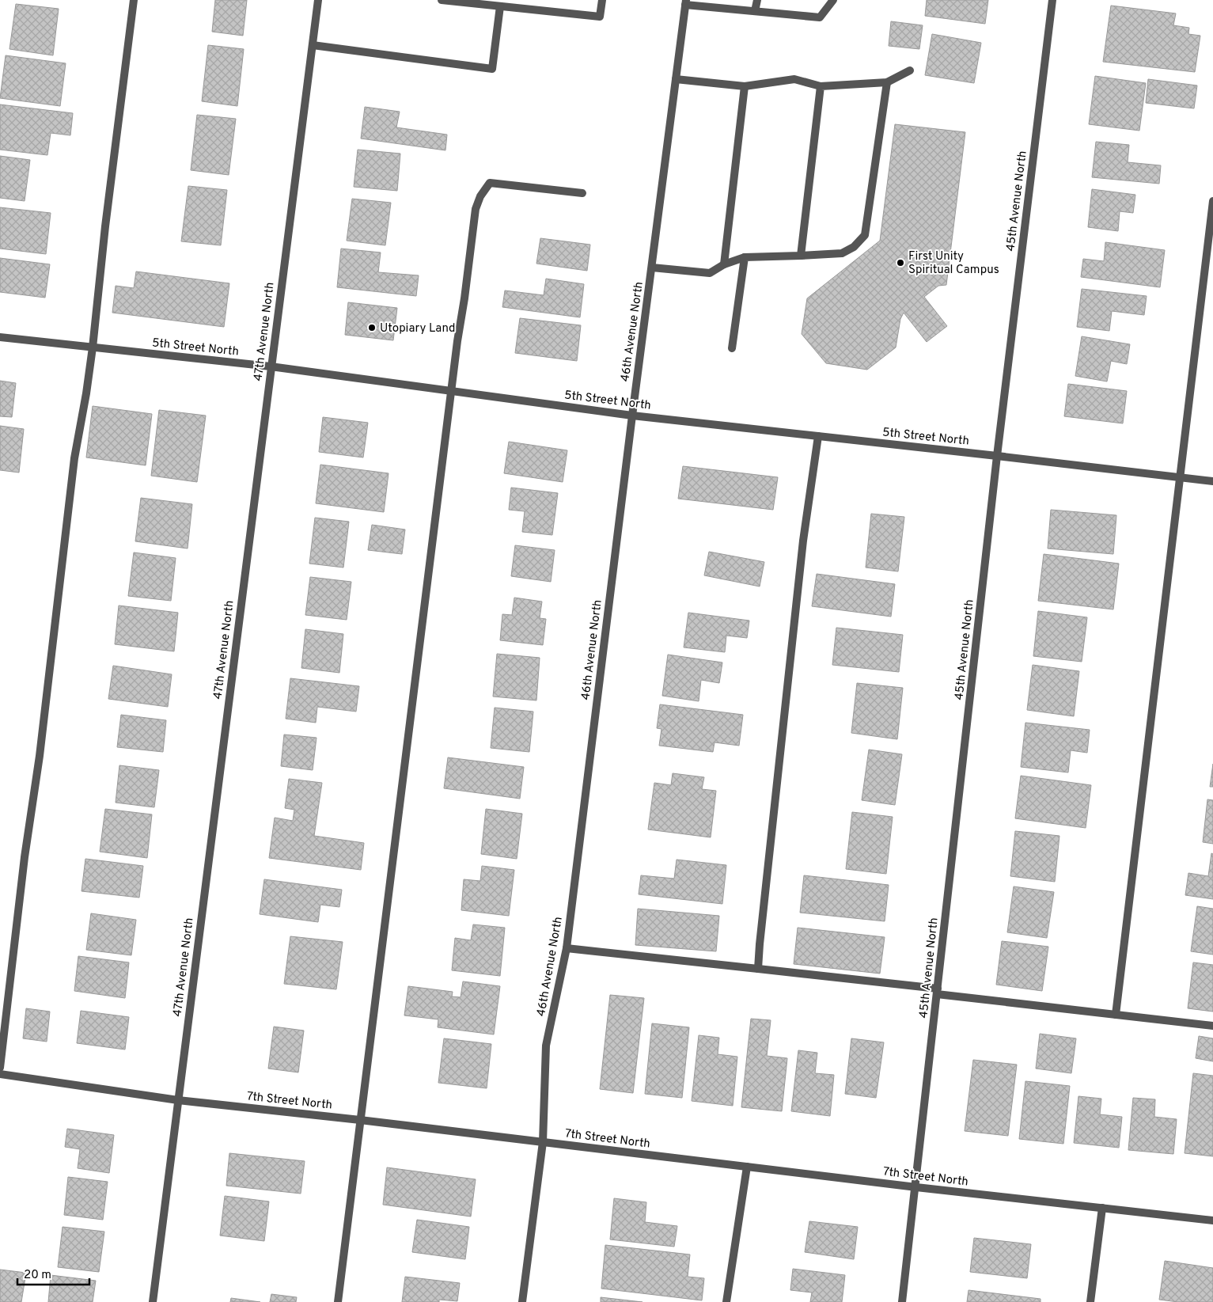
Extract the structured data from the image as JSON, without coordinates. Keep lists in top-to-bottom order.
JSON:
{
  "streets": {
    "street": [
      "45th Avenue North",
      "47th Avenue North",
      "46th Avenue North",
      "5th Street North",
      "7th Street North"
    ]
  },
  "crossings": [
    ["45th Avenue North", "5th Street North"],
    ["45th Avenue North", "7th Street North"],
    ["47th Avenue North", "5th Street North"],
    ["47th Avenue North", "7th Street North"],
    ["46th Avenue North", "5th Street North"],
    ["46th Avenue North", "7th Street North"]
  ],
  "places": ["First Unity Spiritual Campus", "Utopiary Land"],
  "scale_bar": "20 m"
}
